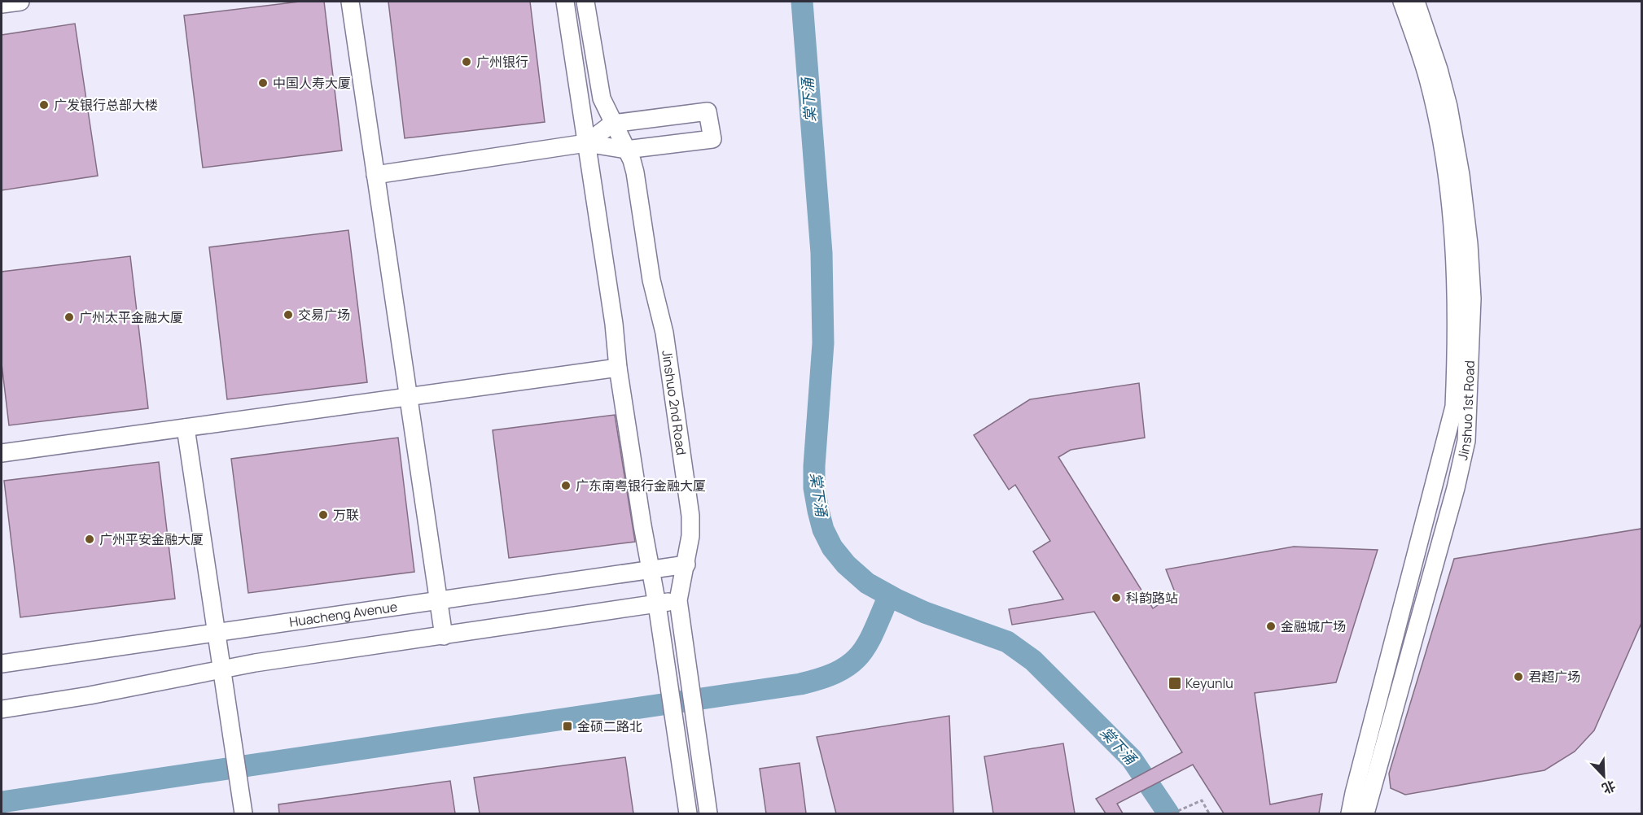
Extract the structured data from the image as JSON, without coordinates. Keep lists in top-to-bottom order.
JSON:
{
  "streets": {
    "street": ["Jinshuo 2nd Road", "Jinshuo 1st Road", "Huacheng Avenue"]
  },
  "crossings": [
    ["Jinshuo 2nd Road", "Huacheng Avenue"]
  ],
  "water": ["棠下涌"],
  "places": {
    "other": [
      "广州银行",
      "中国人寿大厦",
      "广发银行总部大楼",
      "交易广场",
      "广州太平金融大厦",
      "广东南粤银行金融大厦",
      "万联",
      "广州平安金融大厦",
      "科韵路站",
      "金融城广场",
      "君超广场"
    ],
    "transit": ["Keyunlu", "金硕二路北"]
  },
  "north": "bottom right"
}
